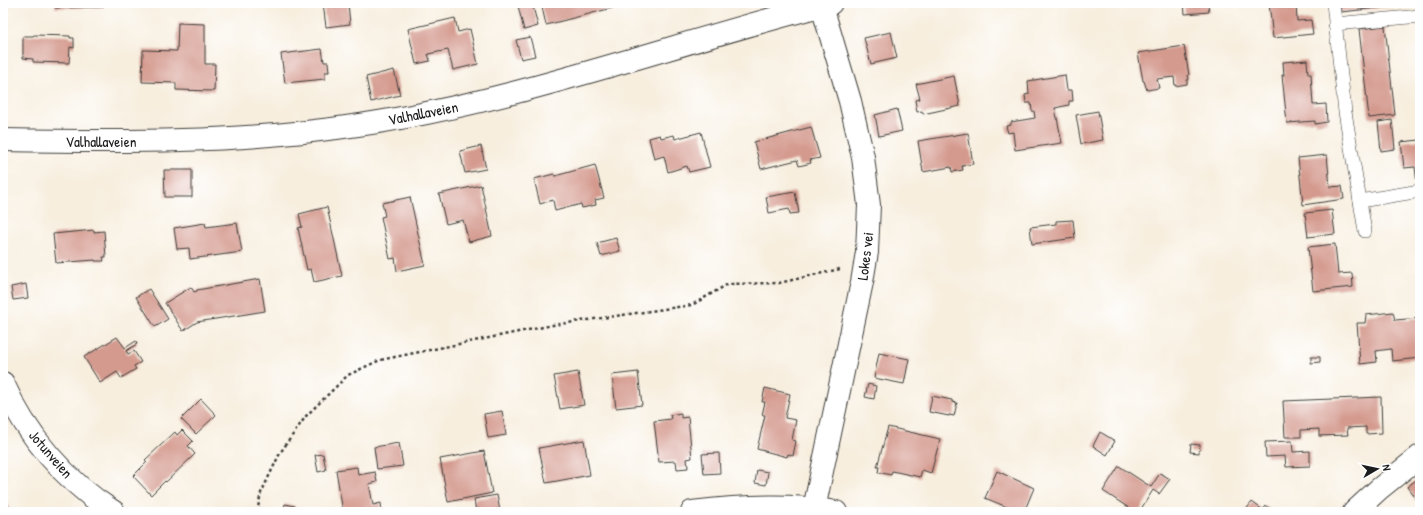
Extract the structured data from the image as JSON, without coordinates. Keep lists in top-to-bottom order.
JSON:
{
  "streets": {
    "street": ["Valhallaveien", "Lokes vei", "Jotunveien"]
  },
  "crossings": [
    ["Valhallaveien", "Lokes vei"]
  ],
  "north": "right"
}
